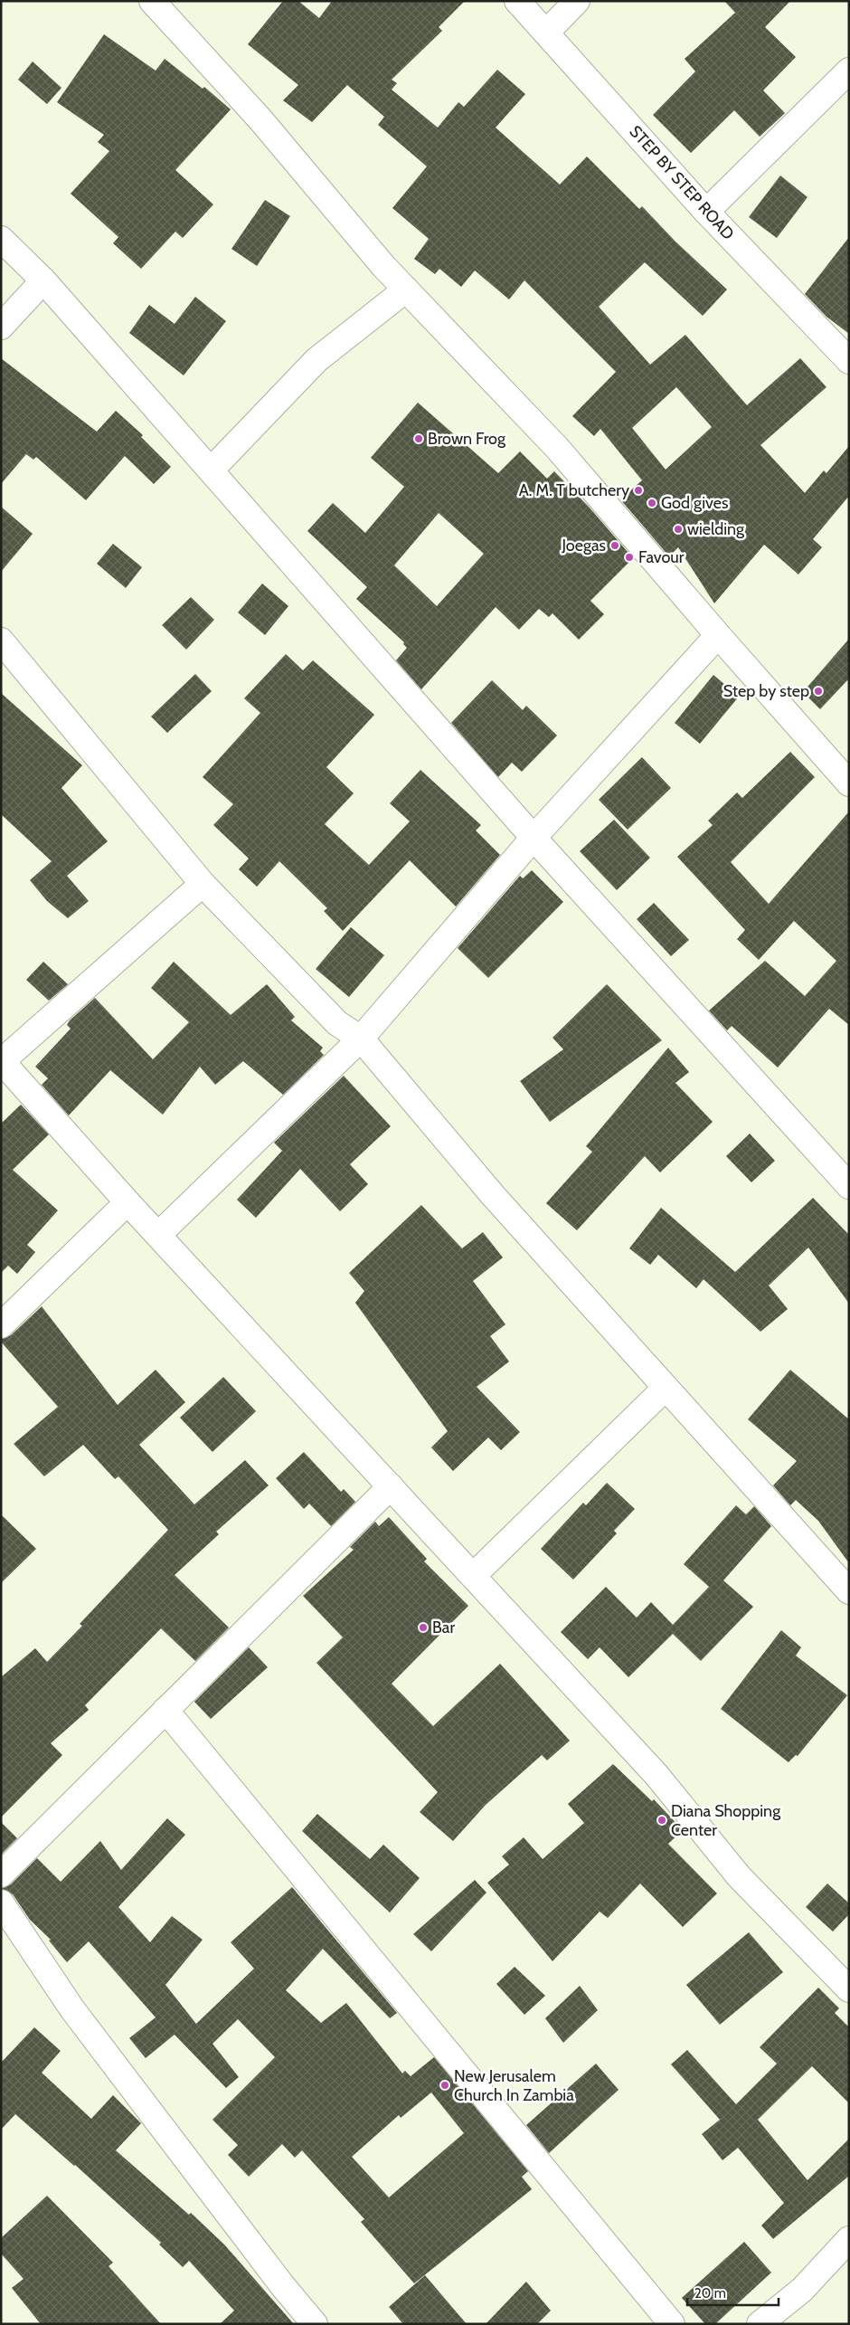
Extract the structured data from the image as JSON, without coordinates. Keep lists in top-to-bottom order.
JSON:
{
  "streets": {
    "street": ["STEP BY STEP ROAD"]
  },
  "places": [
    "Brown Frog",
    "A. M. T butchery",
    "God gives",
    "wielding",
    "Joegas",
    "Favour",
    "Step by step",
    "Bar",
    "Diana Shopping Center",
    "New Jerusalem Church In Zambia"
  ],
  "scale_bar": "20 m"
}
